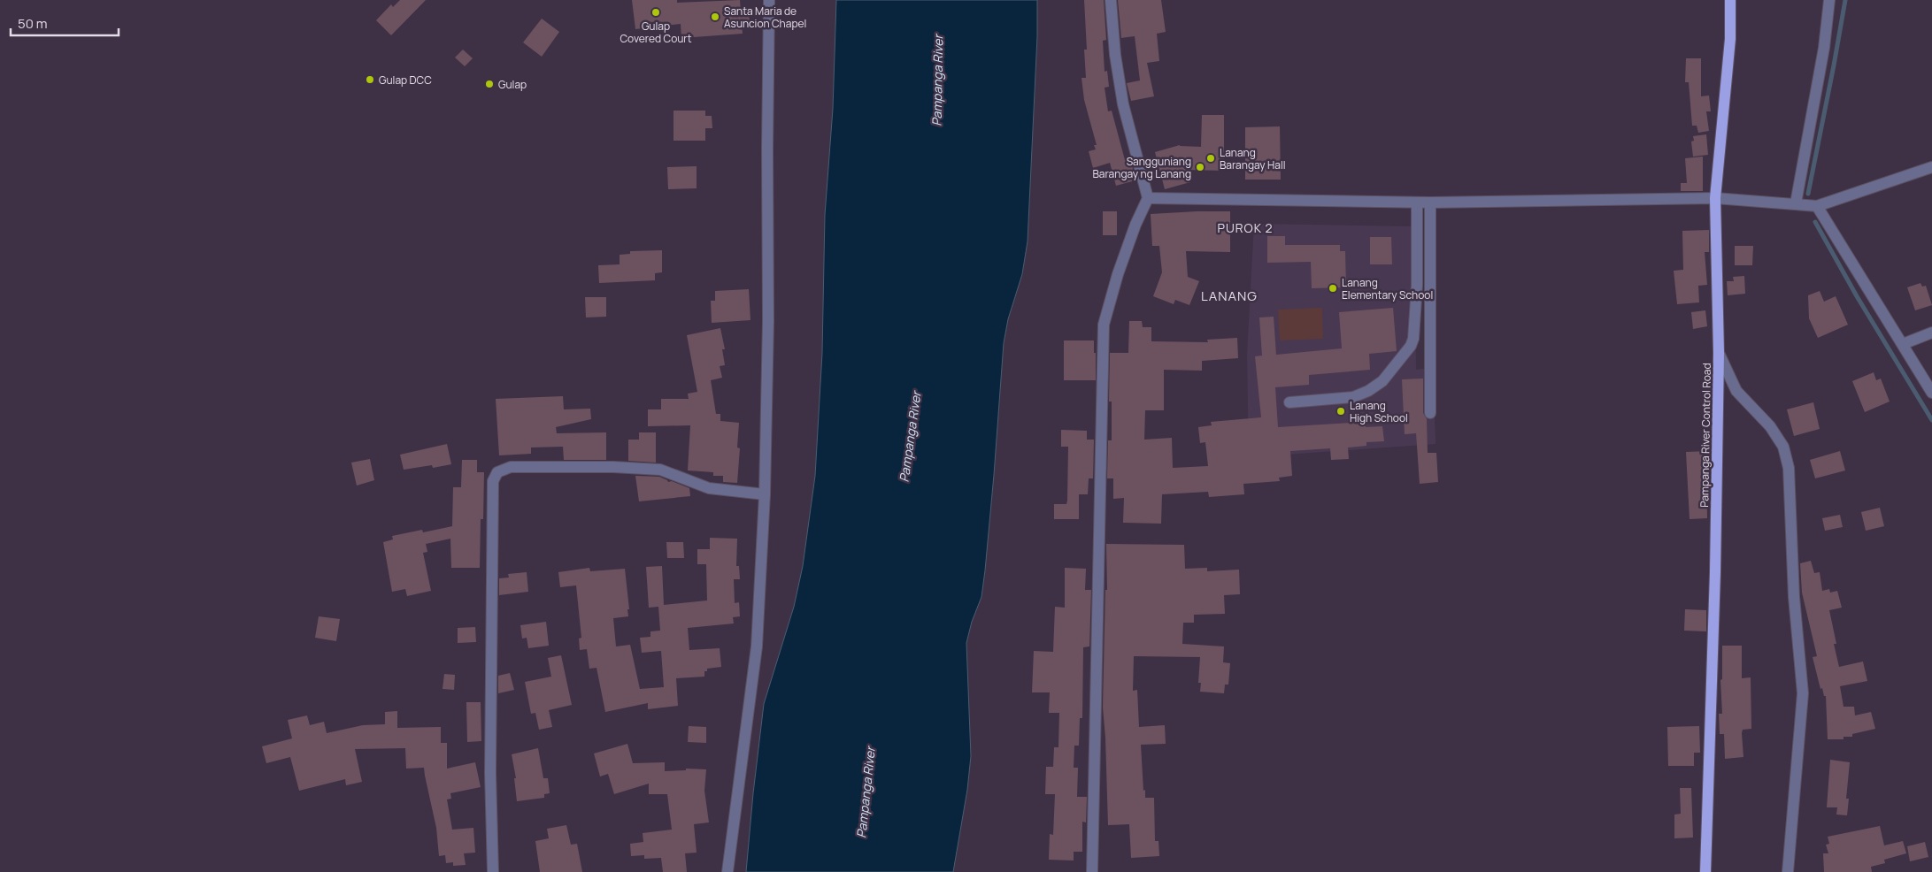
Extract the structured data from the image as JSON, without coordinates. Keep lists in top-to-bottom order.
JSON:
{
  "streets": {
    "main road": ["Pampanga River Control Road"]
  },
  "districts": ["PUROK 2", "LANANG"],
  "water": ["Pampanga River"],
  "places": [
    "Gulap Covered Court",
    "Santa Maria de Asuncion Chapel",
    "Gulap DCC",
    "Gulap",
    "Lanang Barangay Hall",
    "Sangguniang Barangay ng Lanang",
    "Lanang Elementary School",
    "Lanang High School"
  ],
  "scale_bar": "50 m"
}
